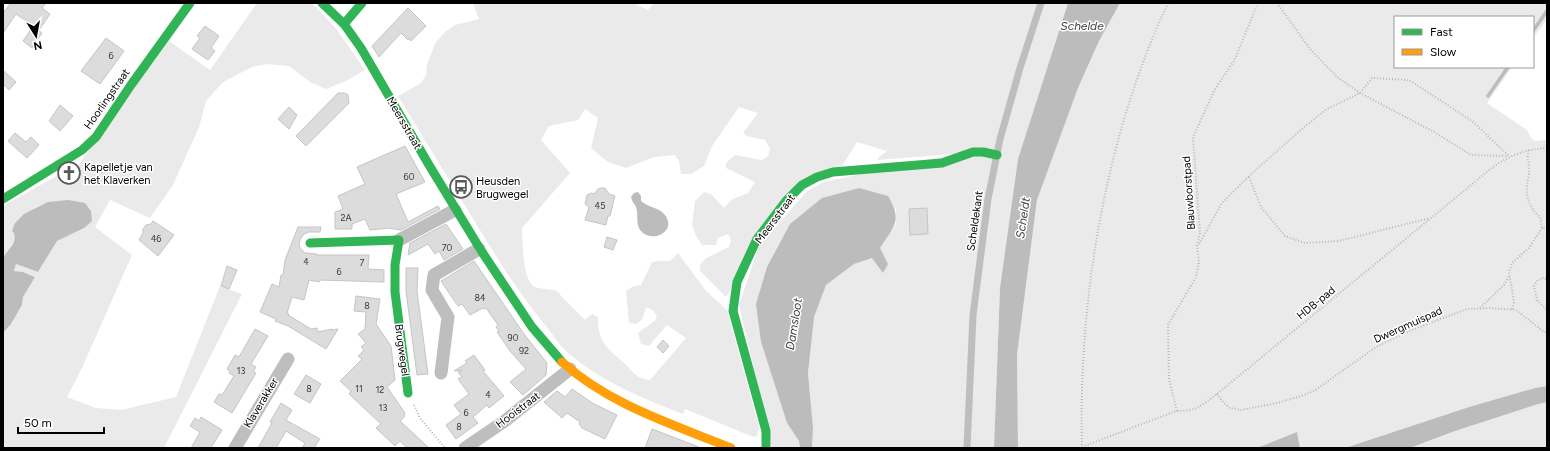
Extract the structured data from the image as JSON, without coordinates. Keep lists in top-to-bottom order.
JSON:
{
  "streets": {
    "street": [
      "Hoorlingstraat",
      "Meersstraat",
      "Brugwegel",
      "Klaverakker",
      "Hooistraat"
    ],
    "lane": ["Scheldekant"],
    "path": ["Blauwborstpad", "HDB-pad", "Dwergmuispad"]
  },
  "crossings": [
    ["Meersstraat", "Scheldekant"],
    ["Meersstraat", "Hooistraat"],
    ["Blauwborstpad", "HDB-pad"],
    ["HDB-pad", "Dwergmuispad"]
  ],
  "water": ["Schelde", "Scheldt", "Damsloot"],
  "places": {
    "church": ["Kapelletje van het Klaverken"],
    "bus stop": ["Heusden Brugwegel"]
  },
  "house_numbers": [
    "6",
    "60",
    "45",
    "2A",
    "46",
    "70",
    "4",
    "7",
    "6",
    "84",
    "8",
    "90",
    "92",
    "13",
    "8",
    "11",
    "12",
    "4",
    "13",
    "6",
    "8"
  ],
  "legend": ["Fast", "Slow"],
  "scale_bar": "50 m",
  "north": "bottom"
}
